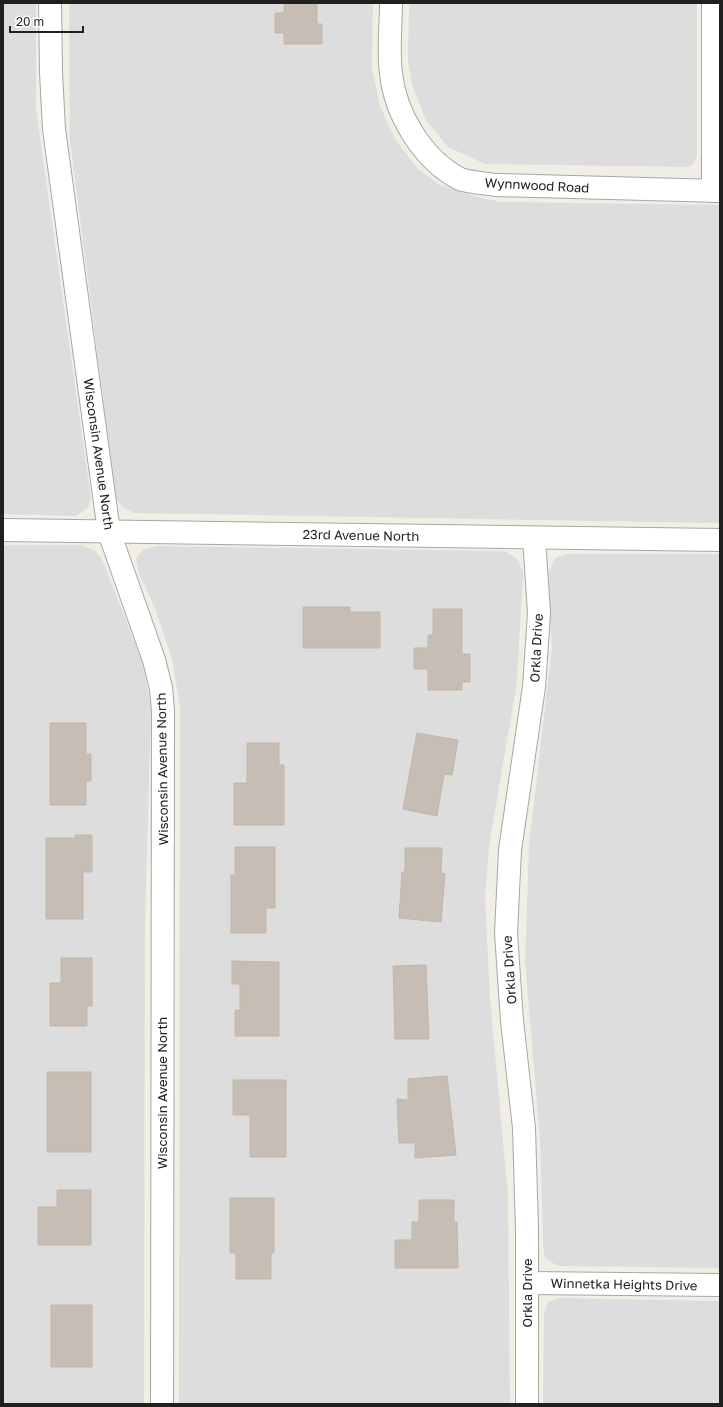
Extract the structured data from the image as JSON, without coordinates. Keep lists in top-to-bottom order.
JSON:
{
  "streets": {
    "street": [
      "Wynnwood Road",
      "Wisconsin Avenue North",
      "23rd Avenue North",
      "Orkla Drive",
      "Winnetka Heights Drive"
    ]
  },
  "crossings": [
    ["Wisconsin Avenue North", "23rd Avenue North"],
    ["23rd Avenue North", "Orkla Drive"],
    ["Orkla Drive", "Winnetka Heights Drive"]
  ],
  "scale_bar": "20 m"
}
